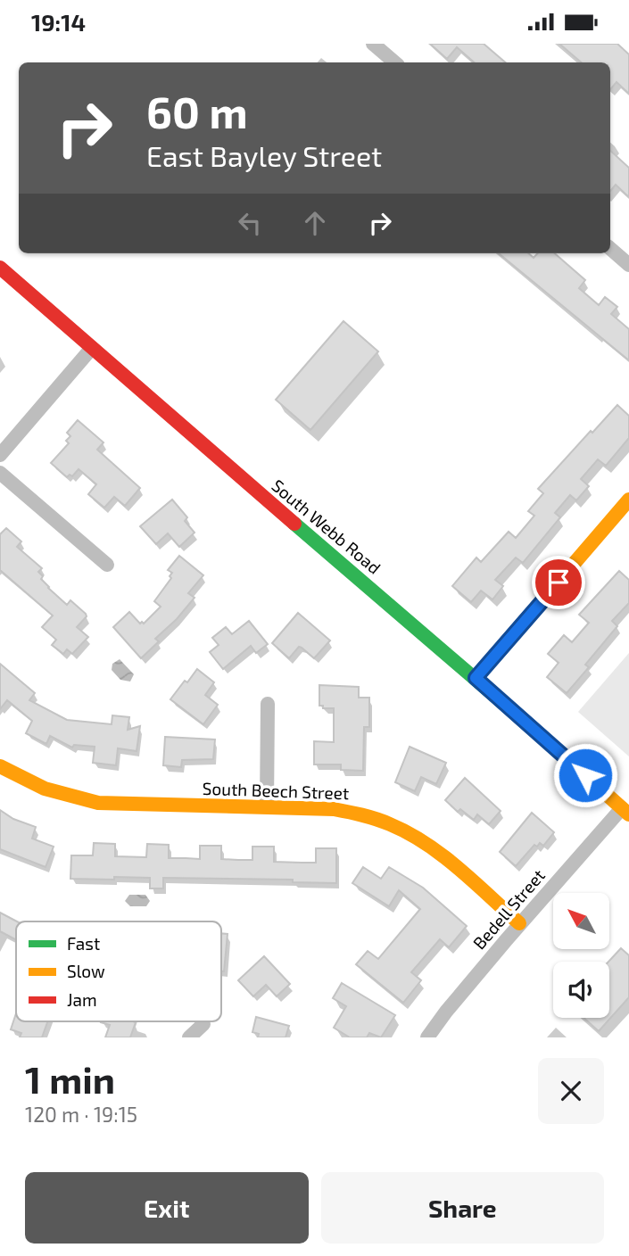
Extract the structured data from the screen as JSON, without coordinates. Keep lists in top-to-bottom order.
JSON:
{
  "streets": {
    "main road": ["South Webb Road", "South Beech Street"],
    "street": ["Bedell Street"]
  },
  "crossings": [
    ["South Webb Road", "Bedell Street"],
    ["South Beech Street", "Bedell Street"]
  ],
  "legend": ["Fast", "Slow", "Jam"],
  "north": "top left",
  "page": {
    "status": "19:14",
    "turn": ["60 m", "East Bayley Street"],
    "heading": ["1 min", "120 m · 19:15"],
    "buttons": ["Exit", "Share"]
  }
}
